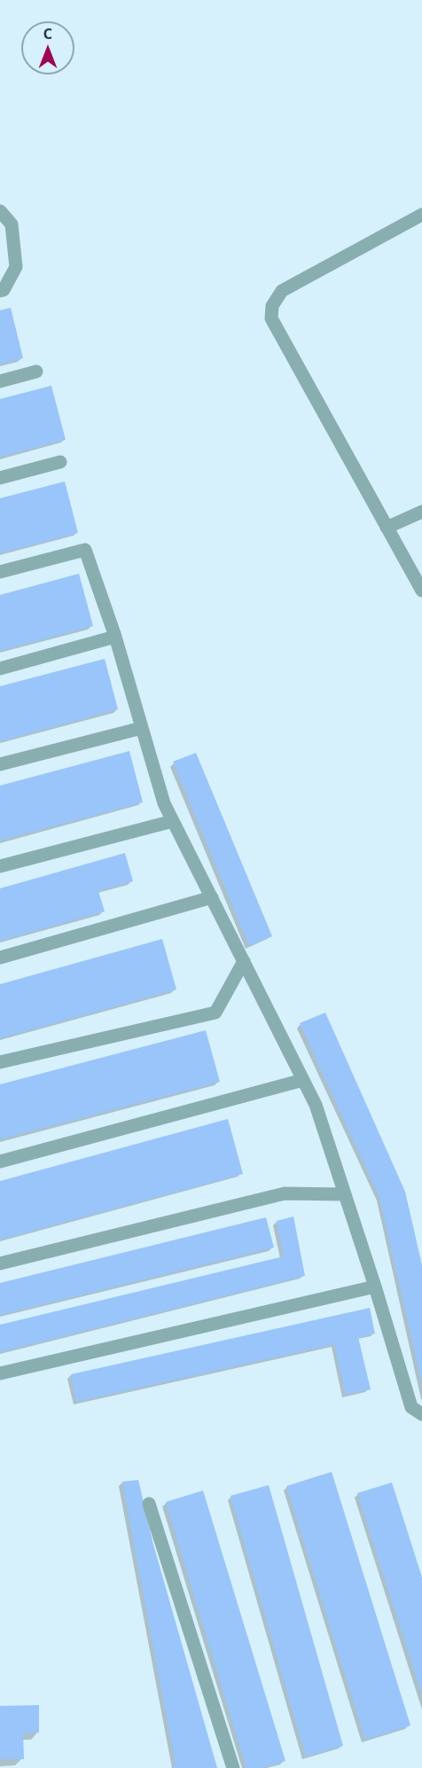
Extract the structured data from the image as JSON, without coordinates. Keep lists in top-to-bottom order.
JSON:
{
  "north": "top"
}
